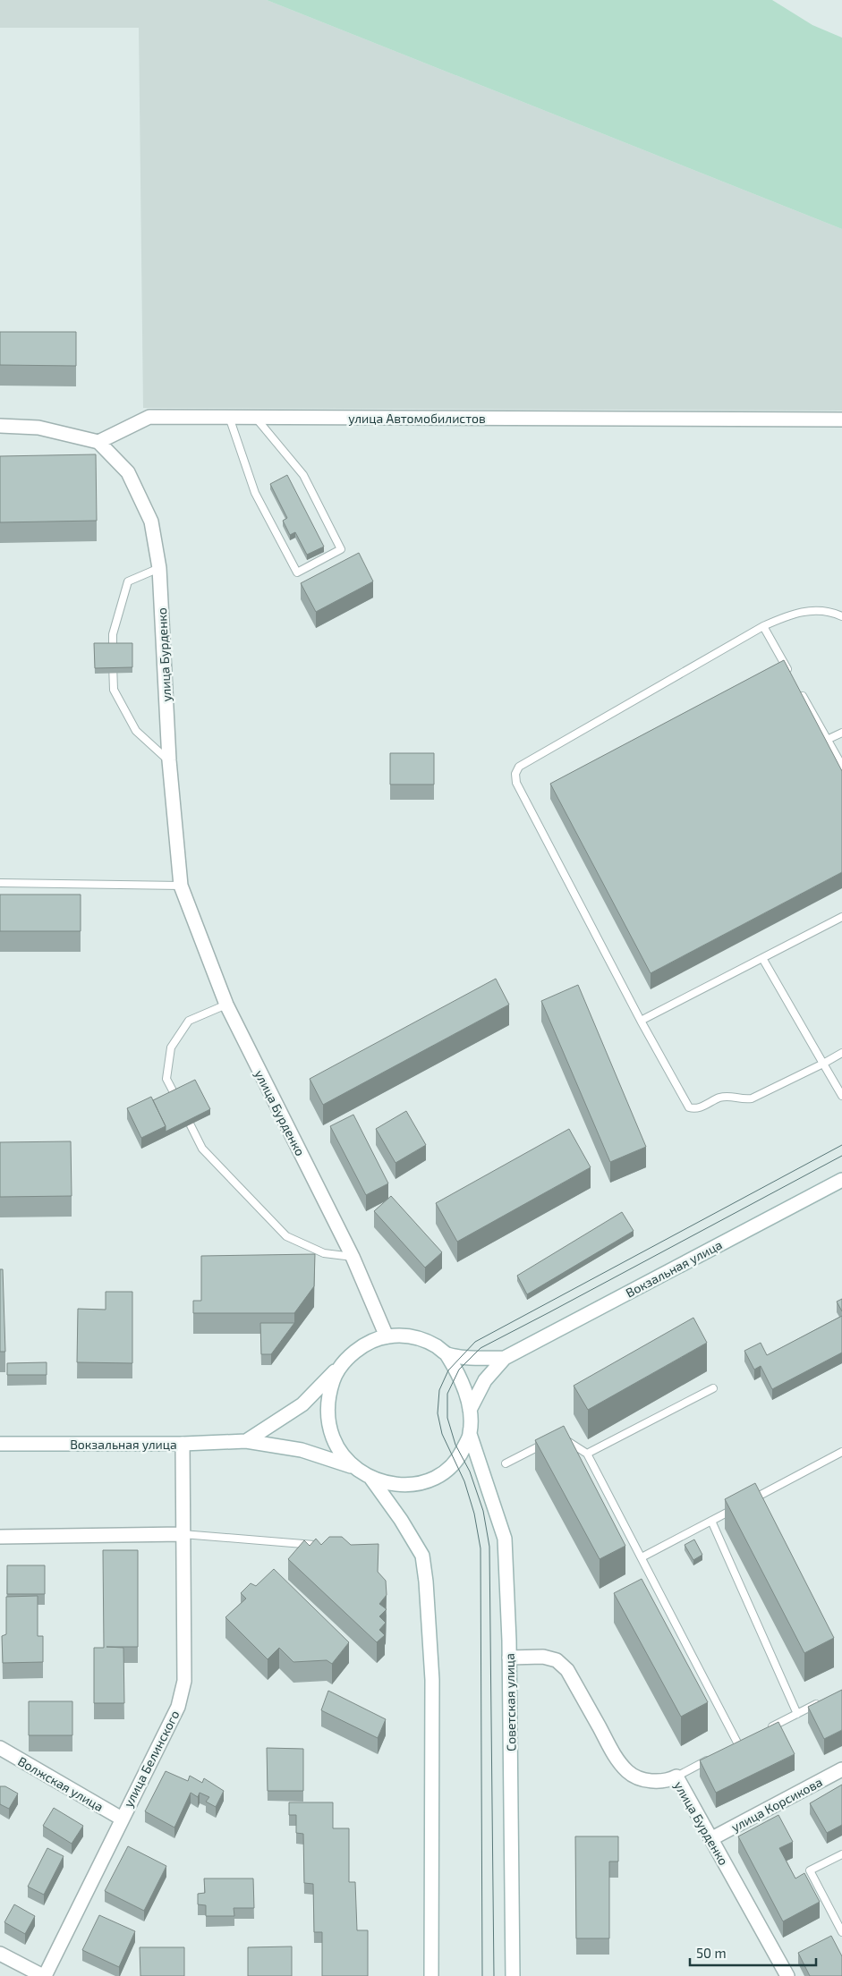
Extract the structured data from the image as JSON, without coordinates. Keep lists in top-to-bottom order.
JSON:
{
  "streets": {
    "street": [
      "улица Автомобилистов",
      "улица Бурденко",
      "Вокзальная улица",
      "Советская улица",
      "улица Белинского",
      "Волжская улица",
      "улица Корсикова"
    ]
  },
  "crossings": [
    ["улица Автомобилистов", "улица Бурденко"],
    ["улица Бурденко", "Вокзальная улица"],
    ["улица Бурденко", "Советская улица"],
    ["улица Бурденко", "улица Корсикова"],
    ["Вокзальная улица", "Советская улица"],
    ["Вокзальная улица", "улица Белинского"],
    ["улица Белинского", "Волжская улица"]
  ],
  "scale_bar": "50 m"
}
